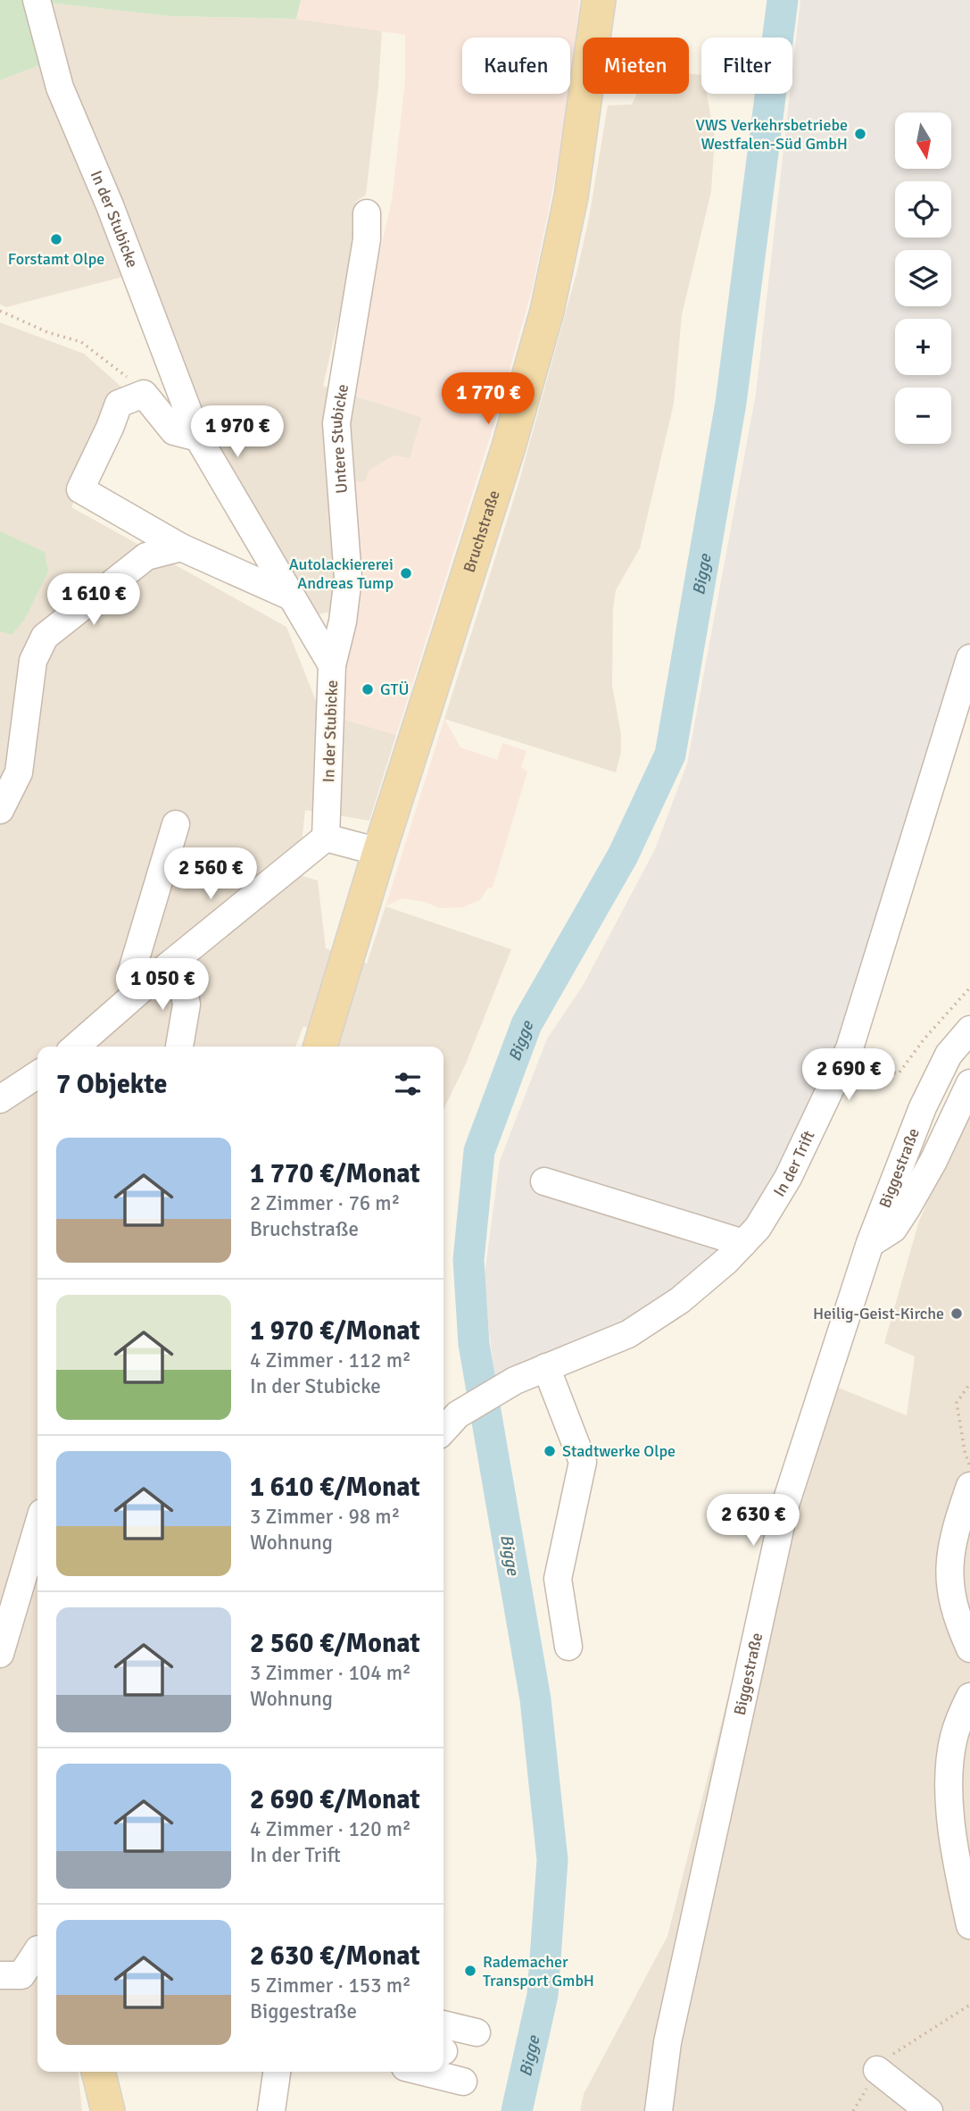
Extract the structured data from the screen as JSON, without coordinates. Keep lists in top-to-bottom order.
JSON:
{
  "streets": {
    "main road": ["Bruchstraße"],
    "street": [
      "In der Stubicke",
      "Untere Stubicke",
      "In der Trift",
      "Biggestraße"
    ]
  },
  "crossings": [
    ["In der Stubicke", "Untere Stubicke"]
  ],
  "water": ["Bigge"],
  "places": [
    "VWS Verkehrsbetriebe Westfalen-Süd GmbH",
    "Forstamt Olpe",
    "Autolackiererei Andreas Tump",
    "GTÜ",
    "Heilig-Geist-Kirche",
    "Stadtwerke Olpe",
    "Rademacher Transport GmbH"
  ],
  "north": "bottom",
  "page": {
    "chip": ["Kaufen", "Mieten", "Filter"],
    "map_buttons": ["+", "−"],
    "price": [
      "1 770 €",
      "1 970 €",
      "1 610 €",
      "2 560 €",
      "1 050 €",
      "2 690 €",
      "2 630 €"
    ],
    "heading": "7 Objekte",
    "list": [
      {
        "name": "1 770 €/Monat",
        "note": "2 Zimmer · 76 m² · Bruchstraße"
      },
      {
        "name": "1 970 €/Monat",
        "note": "4 Zimmer · 112 m² · In der Stubicke"
      },
      {
        "name": "1 610 €/Monat",
        "note": "3 Zimmer · 98 m² · Wohnung"
      },
      {
        "name": "2 560 €/Monat",
        "note": "3 Zimmer · 104 m² · Wohnung"
      },
      {
        "name": "2 690 €/Monat",
        "note": "4 Zimmer · 120 m² · In der Trift"
      },
      {
        "name": "2 630 €/Monat",
        "note": "5 Zimmer · 153 m² · Biggestraße"
      }
    ]
  }
}
